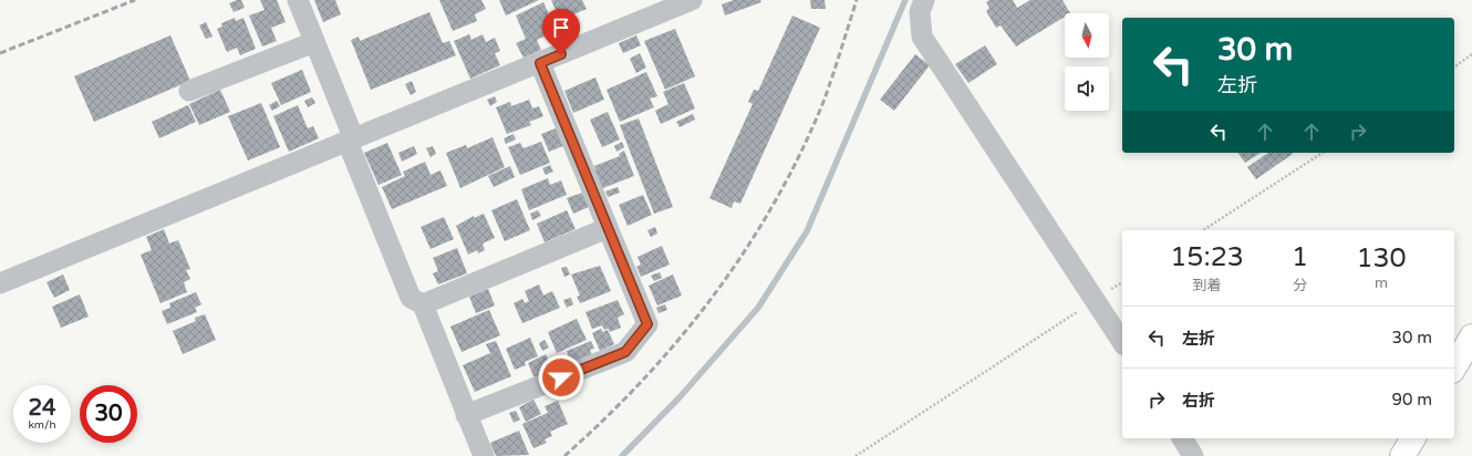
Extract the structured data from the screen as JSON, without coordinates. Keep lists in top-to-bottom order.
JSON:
{
  "north": "bottom",
  "page": {
    "turn": ["30 m", "左折"],
    "eta": [
      "15:23",
      "到着",
      "1",
      "分",
      "130",
      "m"
    ],
    "list": [
      {
        "name": "左折",
        "value": "30 m"
      },
      {
        "name": "右折",
        "value": "90 m"
      }
    ],
    "speed": "24 km/h",
    "limit": "30"
  }
}
